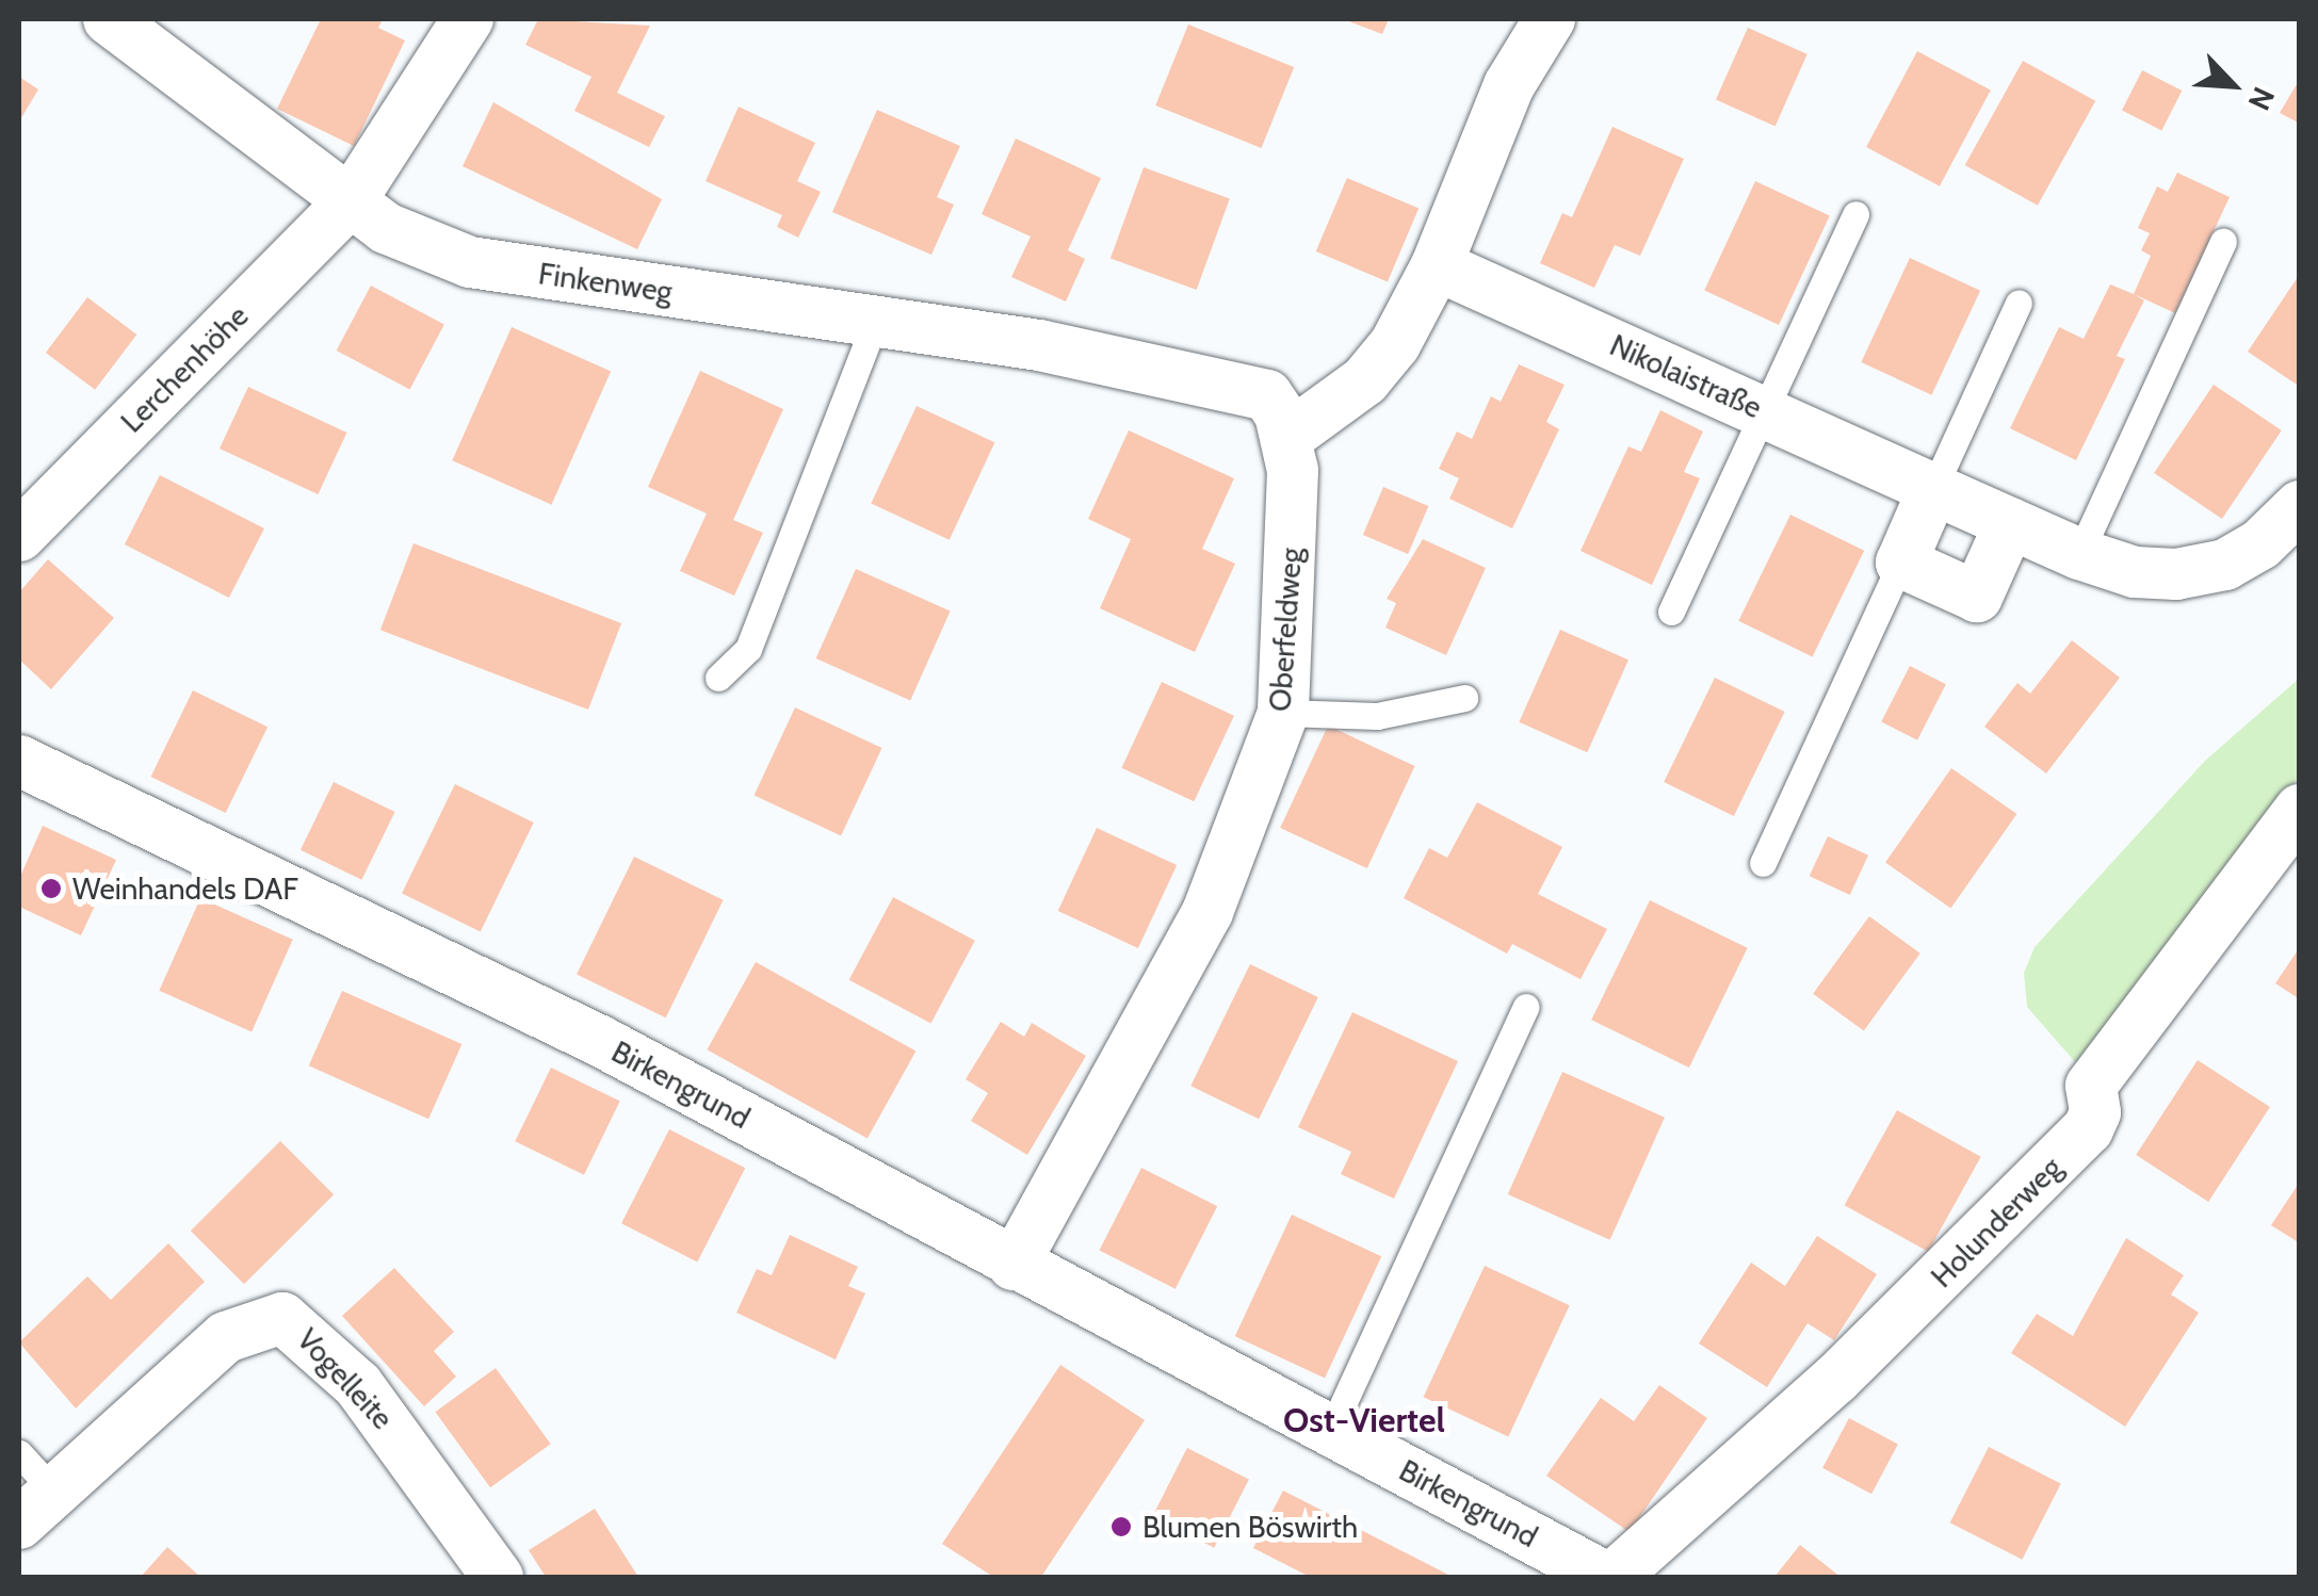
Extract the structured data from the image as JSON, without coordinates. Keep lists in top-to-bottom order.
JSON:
{
  "streets": {
    "street": [
      "Finkenweg",
      "Lerchenhöhe",
      "Nikolaistraße",
      "Oberfeldweg",
      "Birkengrund",
      "Holunderweg",
      "Vogelleite"
    ]
  },
  "crossings": [
    ["Finkenweg", "Lerchenhöhe"],
    ["Finkenweg", "Oberfeldweg"],
    ["Oberfeldweg", "Birkengrund"]
  ],
  "districts": ["Ost-Viertel"],
  "places": ["Weinhandels DAF", "Blumen Böswirth"],
  "north": "bottom right"
}
